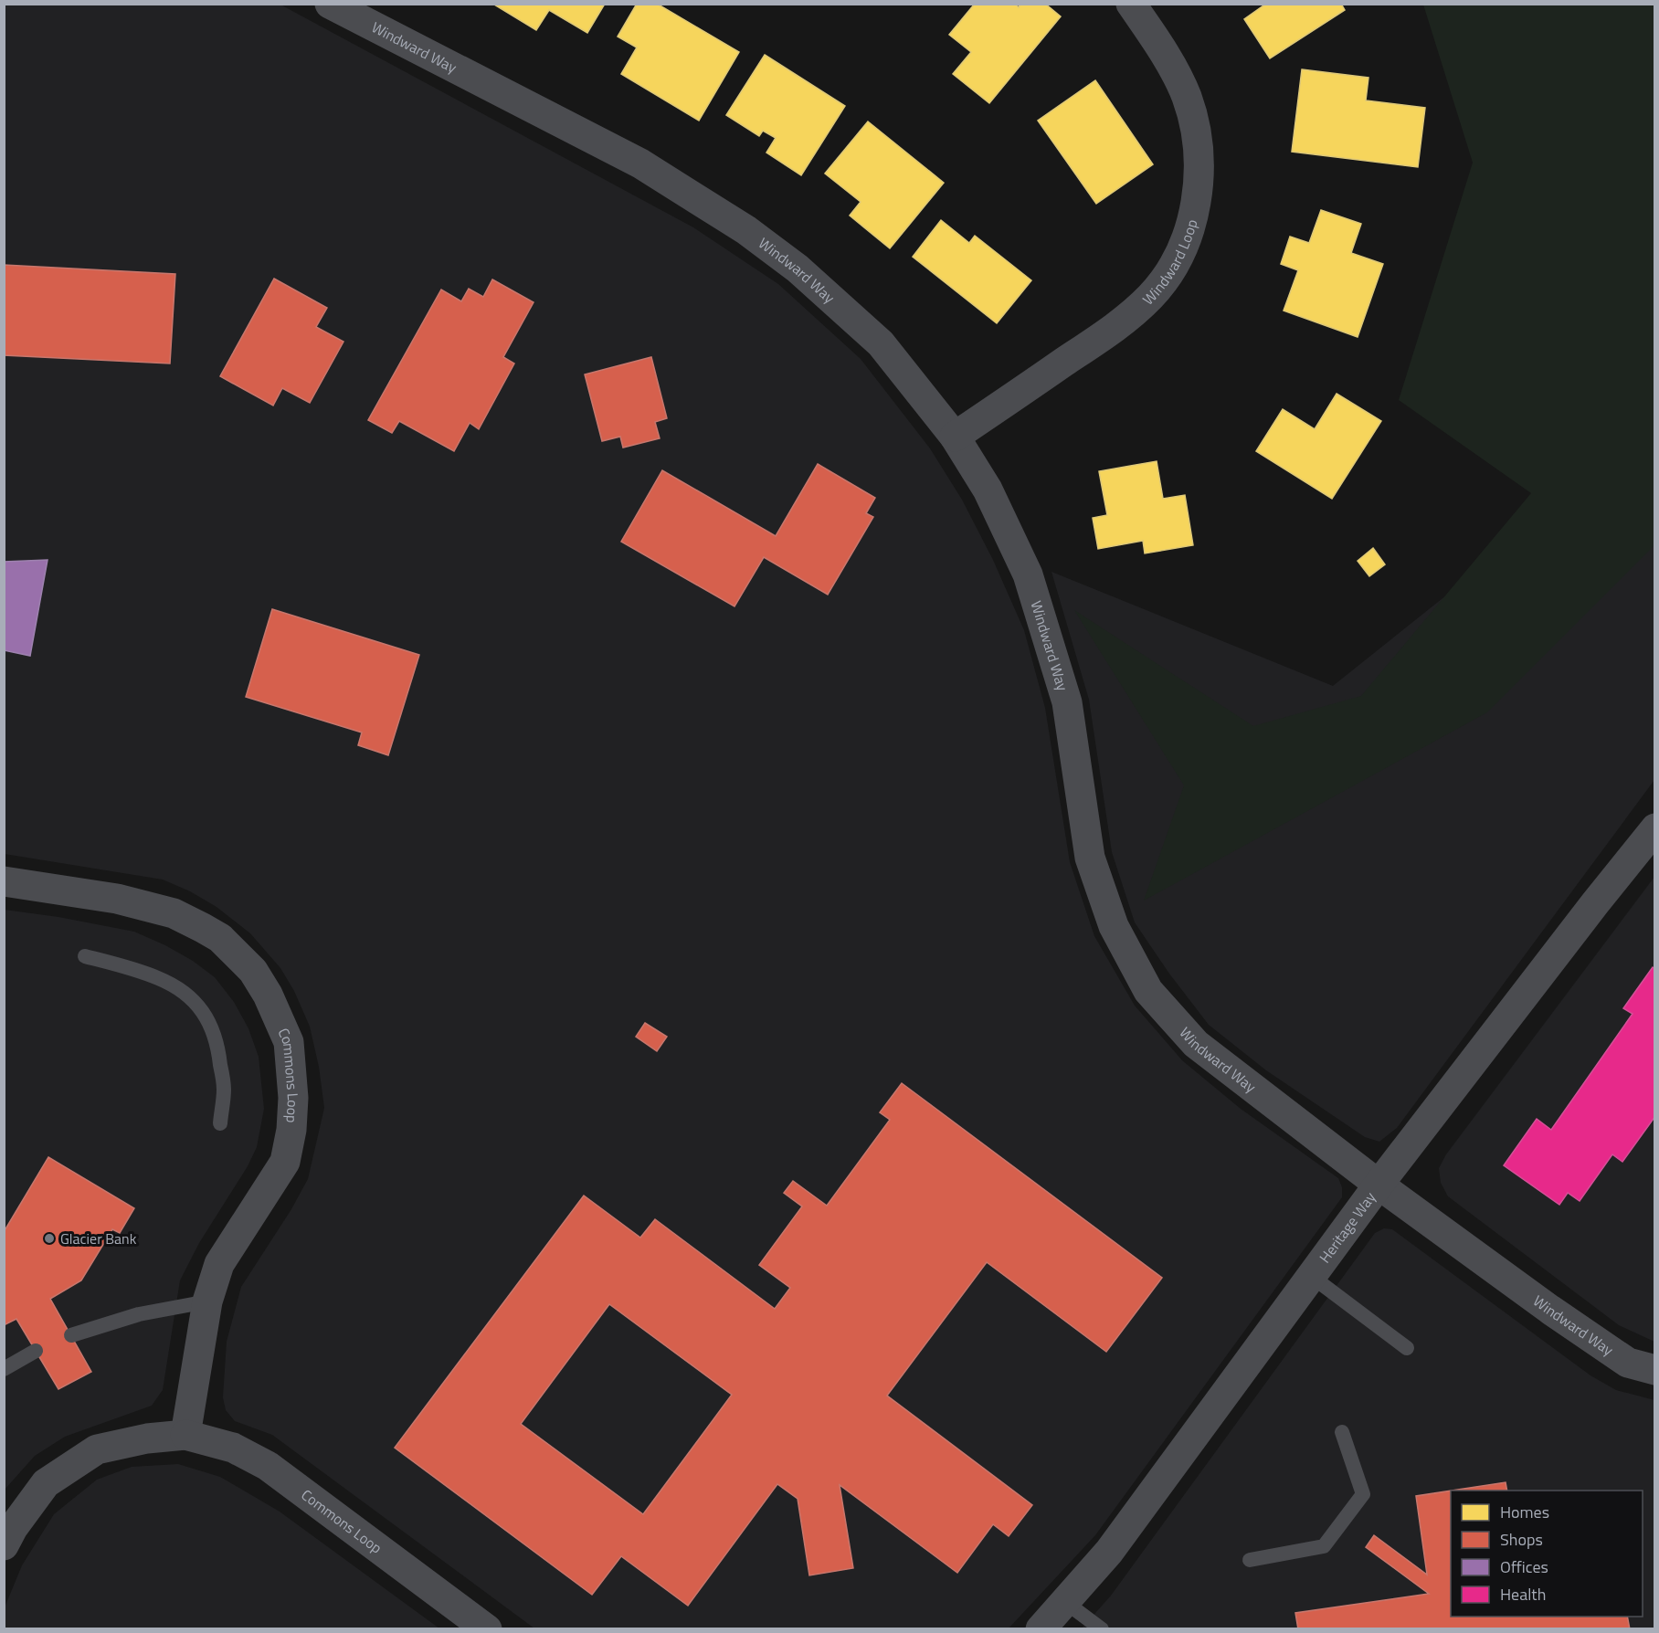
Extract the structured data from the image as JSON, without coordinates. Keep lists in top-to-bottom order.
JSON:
{
  "streets": {
    "street": [
      "Windward Way",
      "Windward Loop",
      "Commons Loop",
      "Heritage Way"
    ]
  },
  "crossings": [
    ["Windward Way", "Windward Loop"],
    ["Windward Way", "Heritage Way"]
  ],
  "places": ["Glacier Bank"],
  "legend": [
    "Homes",
    "Shops",
    "Offices",
    "Health"
  ]
}
